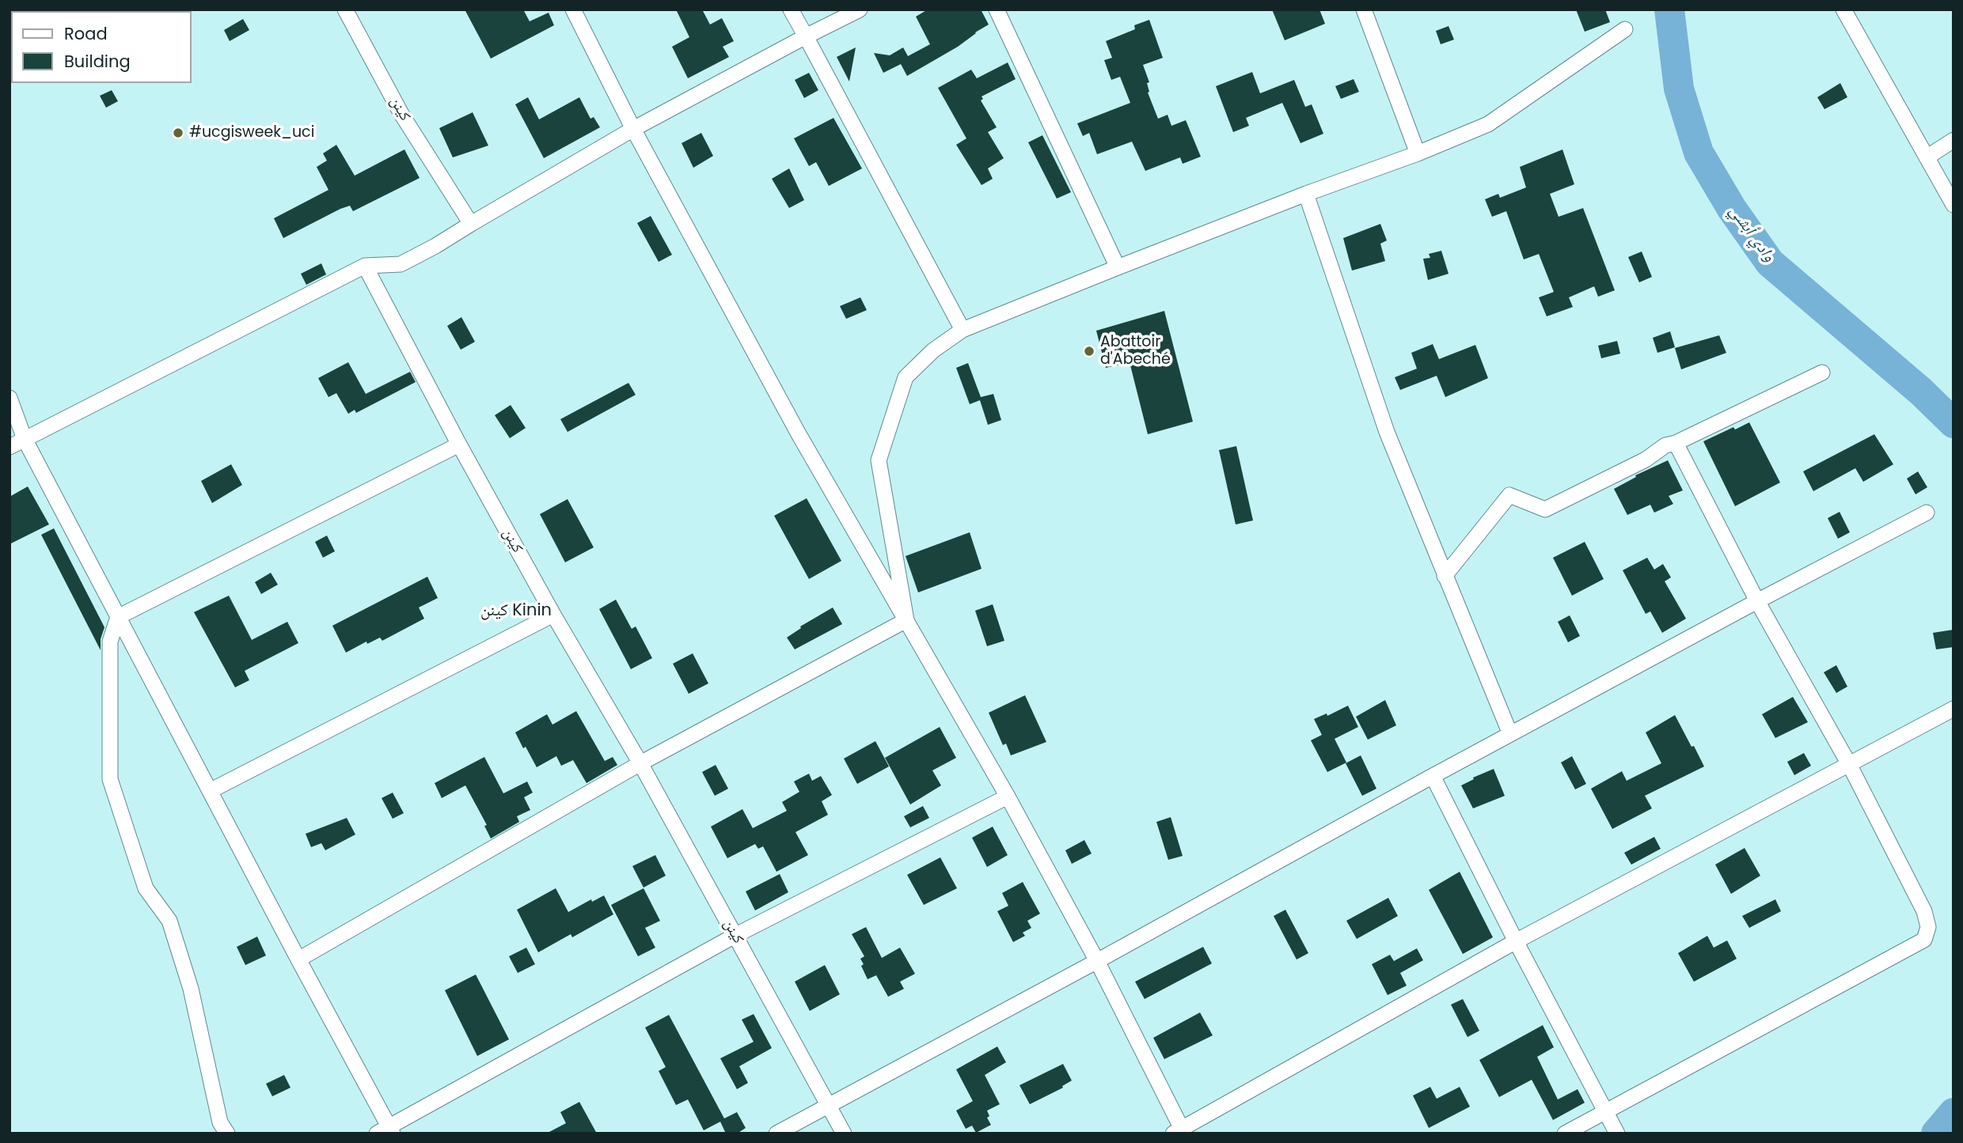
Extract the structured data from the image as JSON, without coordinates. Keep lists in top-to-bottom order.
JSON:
{
  "streets": {
    "street": ["كينن"]
  },
  "districts": ["كينن Kinin"],
  "water": ["وادي أبشي"],
  "places": ["#ucgisweek_uci", "Abattoir d'Abeché"],
  "legend": ["Road", "Building"]
}
